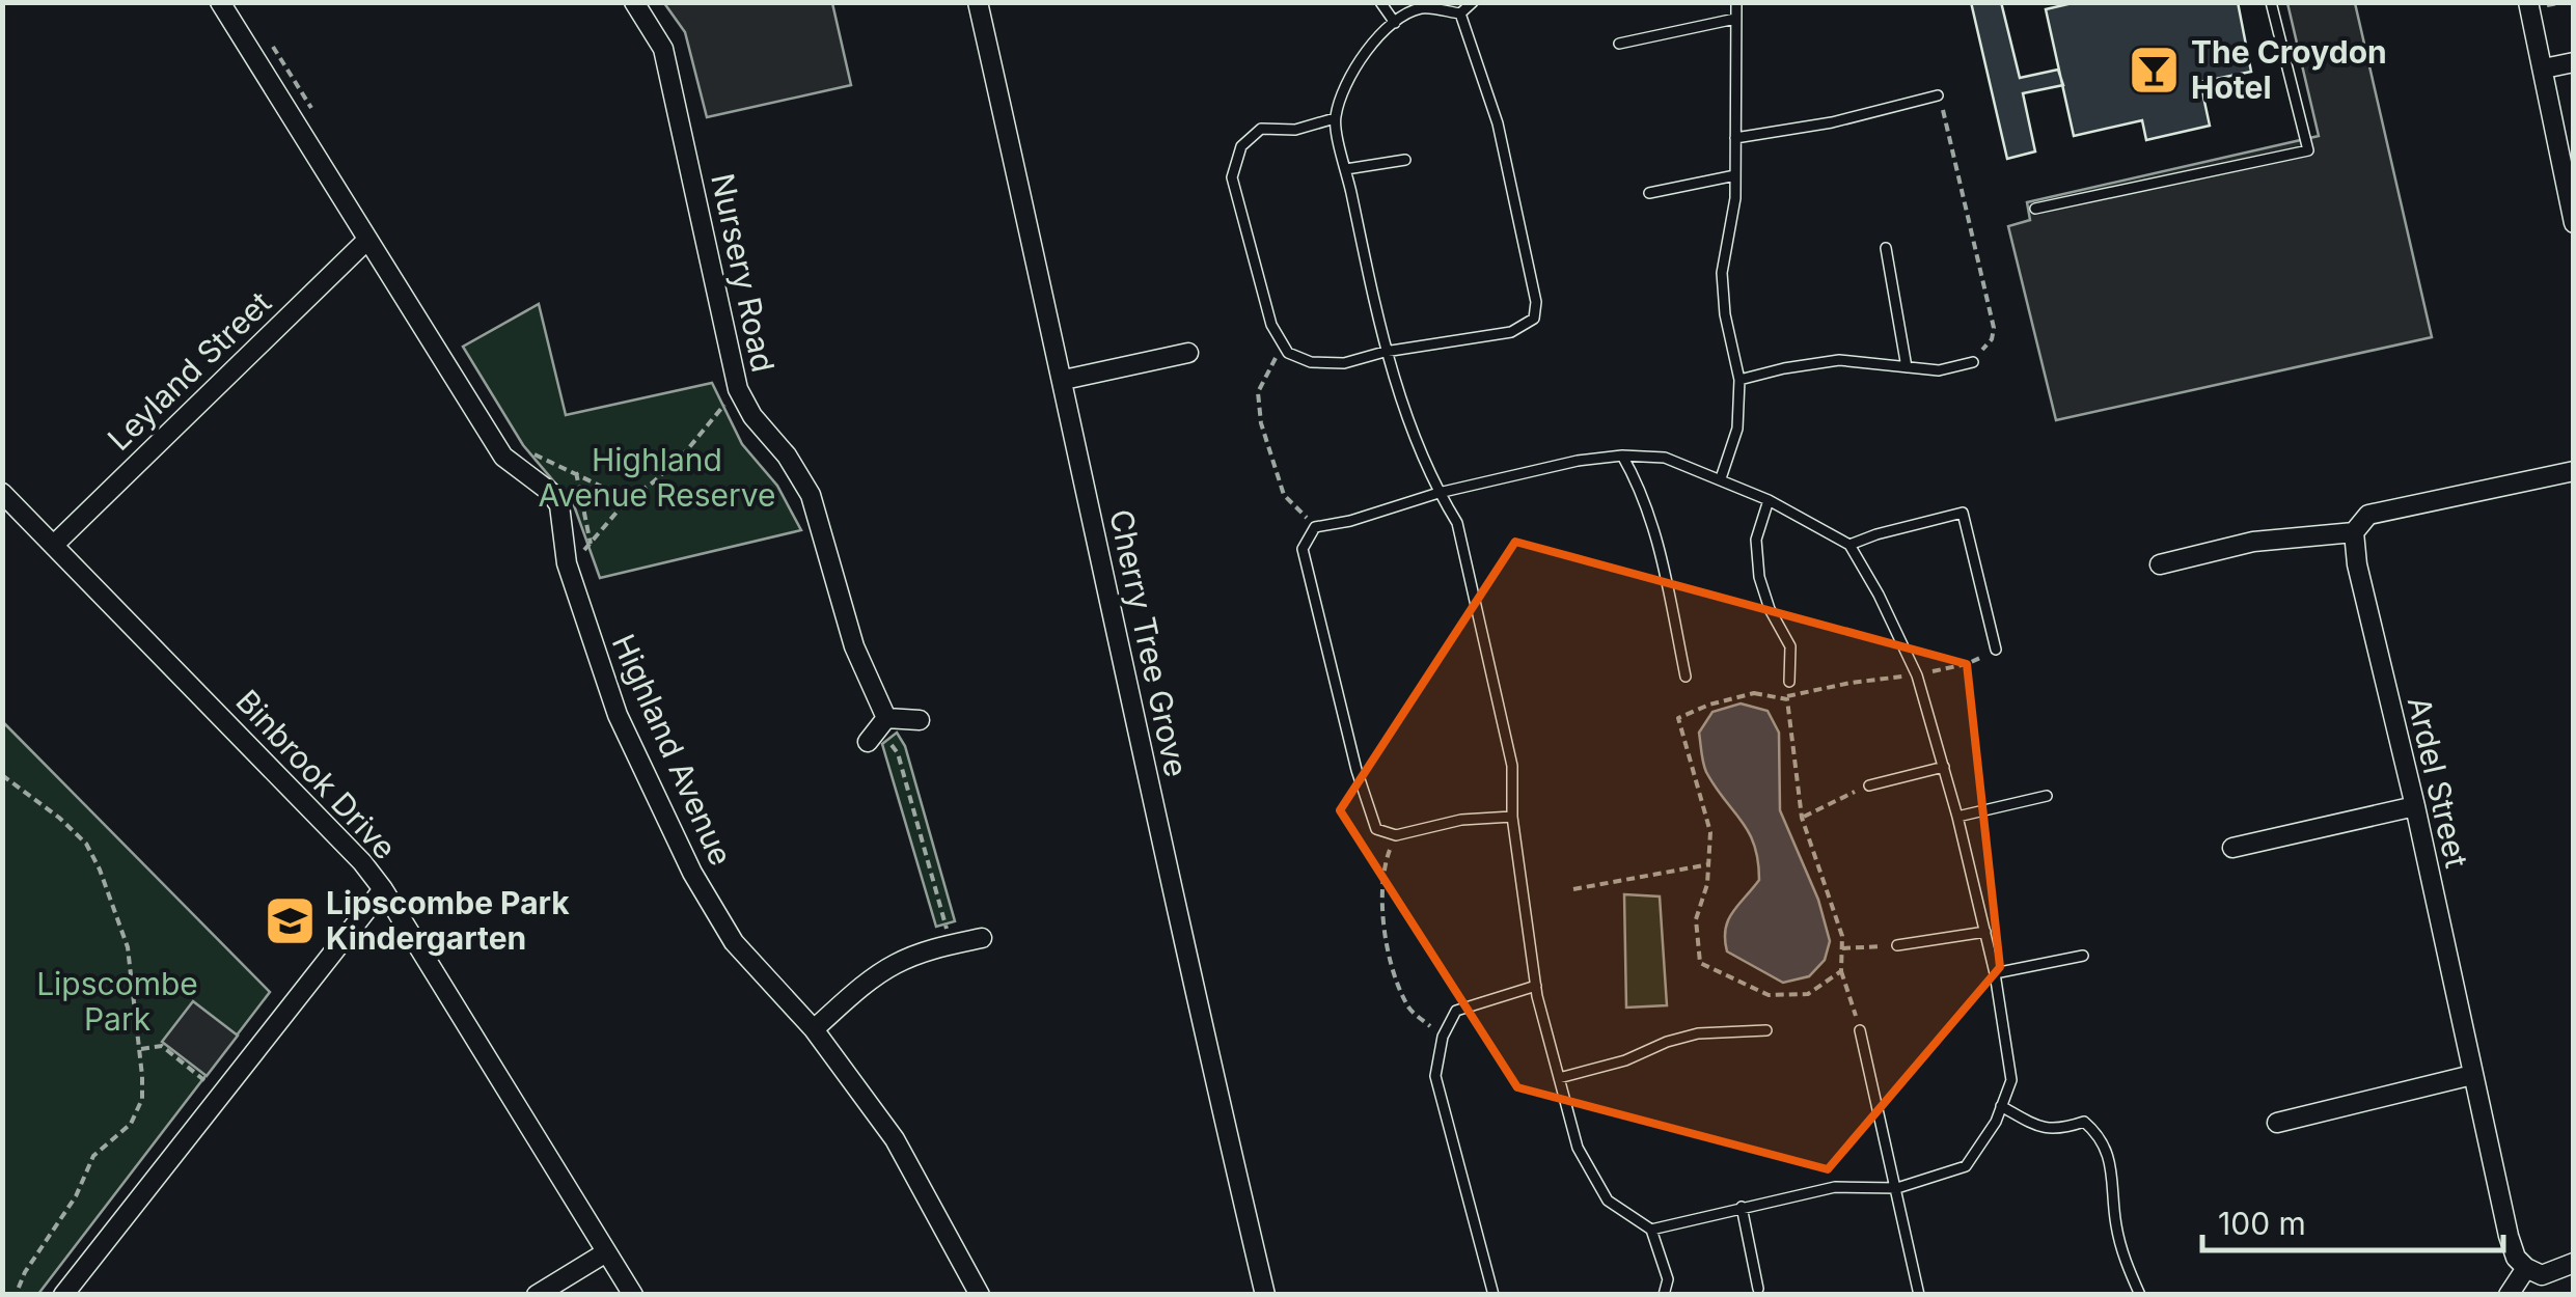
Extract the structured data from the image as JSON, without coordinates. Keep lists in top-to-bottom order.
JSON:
{
  "streets": {
    "street": [
      "Nursery Road",
      "Leyland Street",
      "Cherry Tree Grove",
      "Highland Avenue",
      "Binbrook Drive",
      "Ardel Street"
    ]
  },
  "crossings": [
    ["Leyland Street", "Highland Avenue"],
    ["Leyland Street", "Binbrook Drive"]
  ],
  "parks": ["Highland Avenue Reserve", "Lipscombe Park"],
  "places": {
    "bar": ["The Croydon Hotel"],
    "school or university": ["Lipscombe Park Kindergarten"]
  },
  "scale_bar": "100 m"
}
